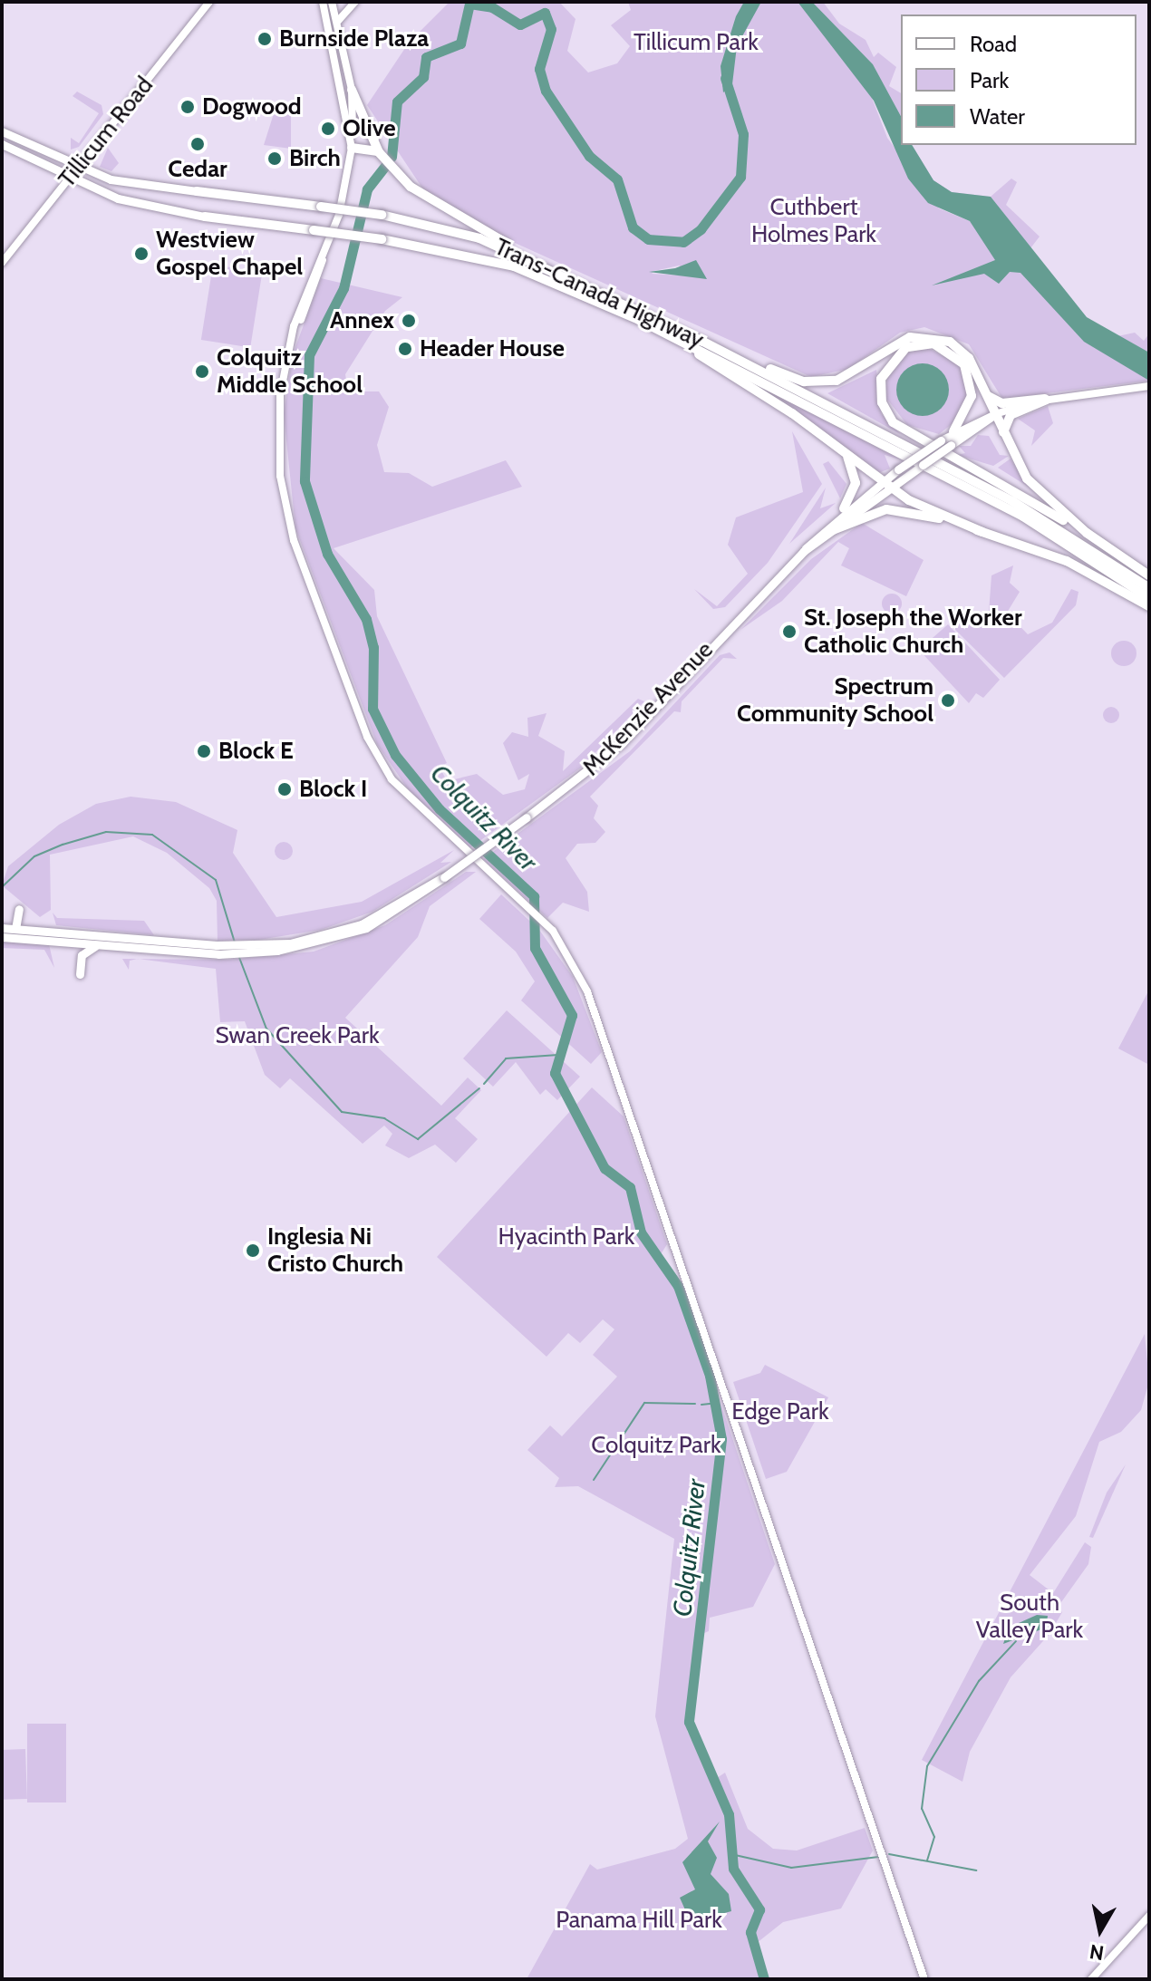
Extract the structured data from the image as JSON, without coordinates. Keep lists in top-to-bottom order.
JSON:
{
  "streets": {
    "highway": ["Trans-Canada Highway"],
    "main road": ["Tillicum Road", "McKenzie Avenue"]
  },
  "crossings": [
    ["Tillicum Road", "Trans-Canada Highway"]
  ],
  "water": ["Colquitz River"],
  "parks": [
    "Tillicum Park",
    "Cuthbert Holmes Park",
    "Swan Creek Park",
    "Hyacinth Park",
    "Edge Park",
    "Colquitz Park",
    "South Valley Park",
    "Panama Hill Park"
  ],
  "places": [
    "Burnside Plaza",
    "Dogwood",
    "Olive",
    "Cedar",
    "Birch",
    "Westview Gospel Chapel",
    "Annex",
    "Header House",
    "Colquitz Middle School",
    "St. Joseph the Worker Catholic Church",
    "Spectrum Community School",
    "Block E",
    "Block I",
    "Inglesia Ni Cristo Church"
  ],
  "legend": ["Road", "Park", "Water"],
  "north": "bottom"
}
